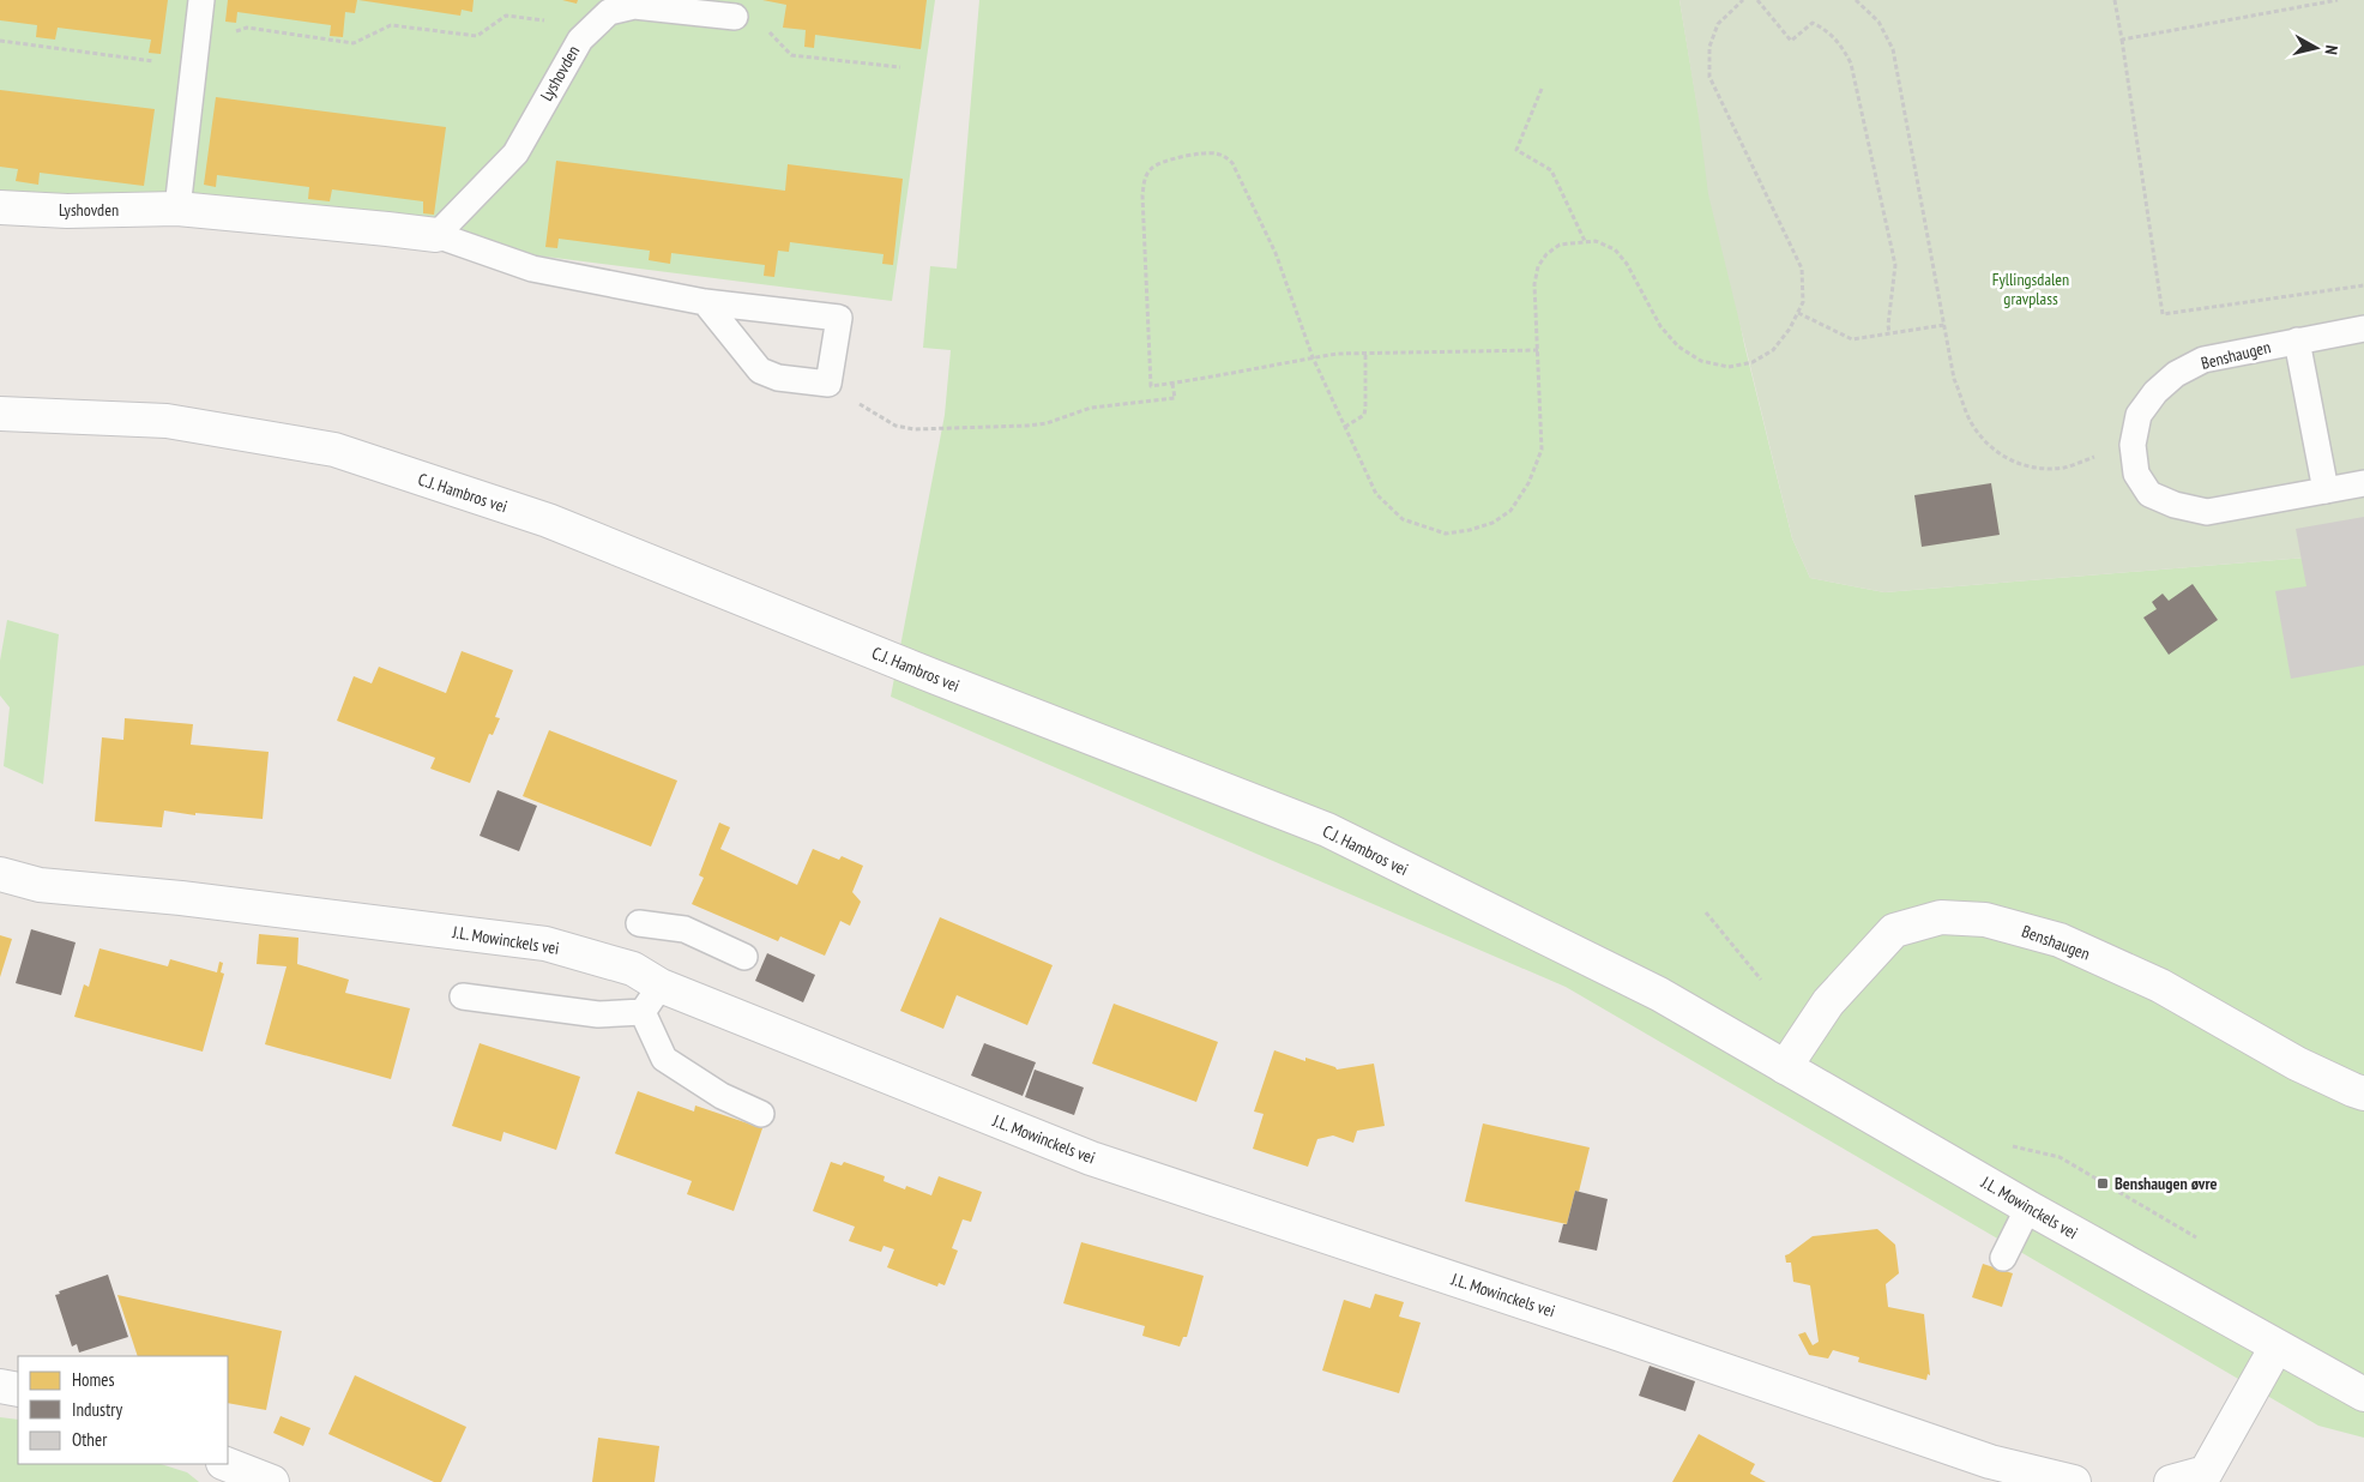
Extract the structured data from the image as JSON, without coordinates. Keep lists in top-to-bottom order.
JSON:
{
  "streets": {
    "street": [
      "Lyshovden",
      "Benshaugen",
      "C.J. Hambros vei",
      "J.L. Mowinckels vei"
    ]
  },
  "crossings": [
    ["Benshaugen", "C.J. Hambros vei"],
    ["Benshaugen", "J.L. Mowinckels vei"],
    ["C.J. Hambros vei", "J.L. Mowinckels vei"]
  ],
  "parks": ["Fyllingsdalen gravplass"],
  "places": {
    "transit": ["Benshaugen øvre"]
  },
  "legend": ["Homes", "Industry", "Other"],
  "north": "right"
}
